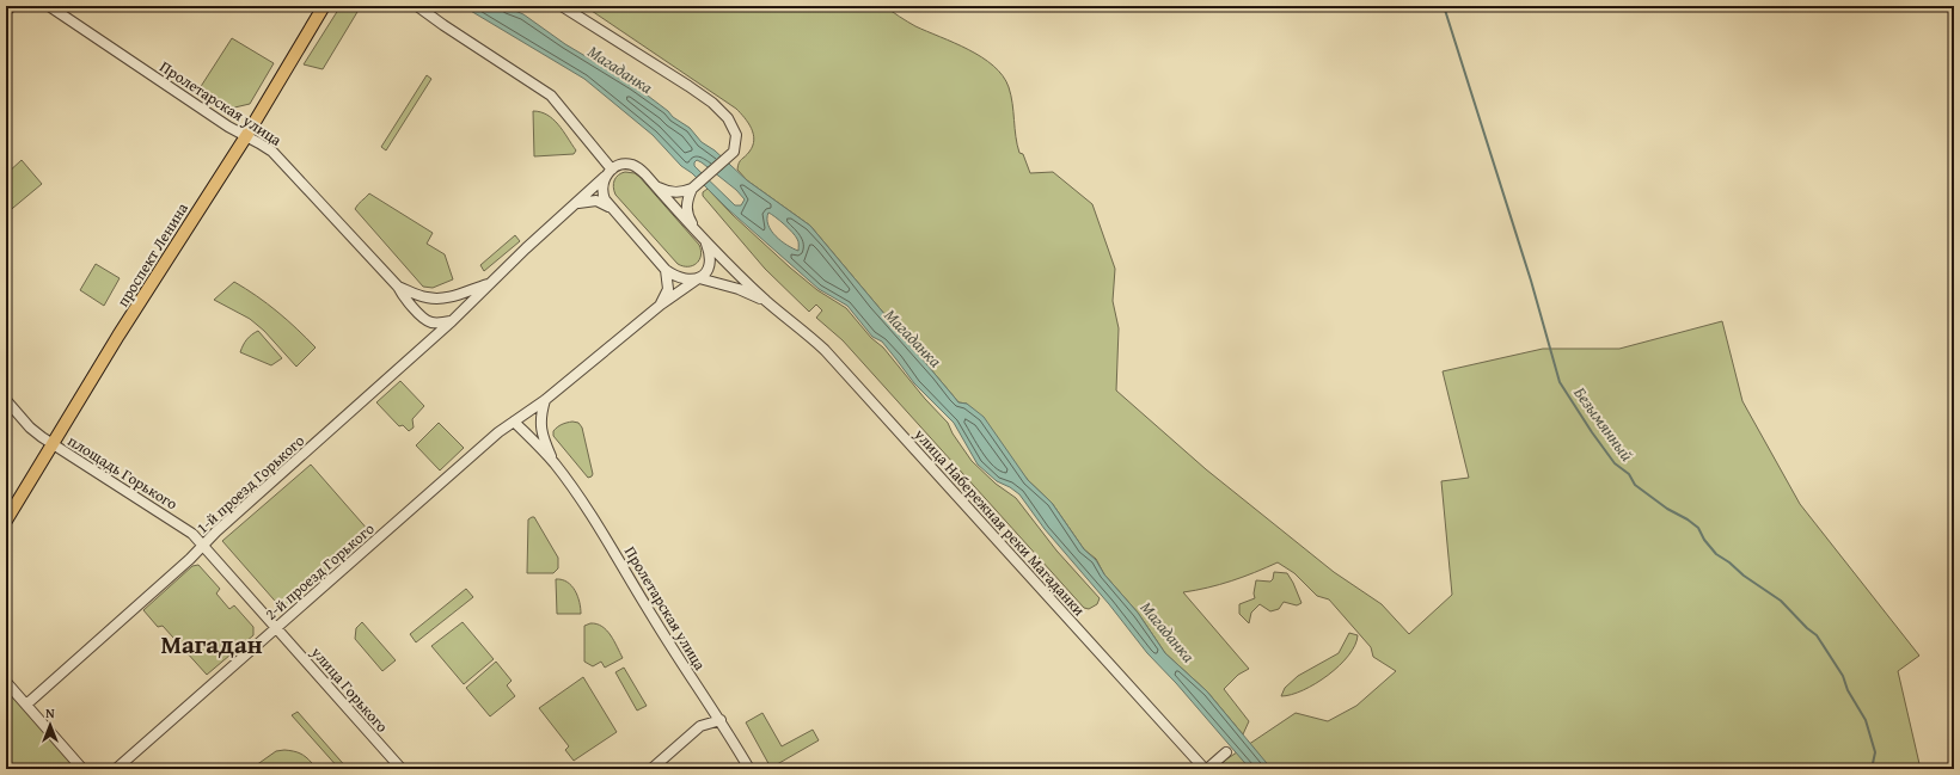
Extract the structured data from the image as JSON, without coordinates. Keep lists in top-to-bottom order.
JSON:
{
  "streets": {
    "main road": ["проспект Ленина"],
    "street": [
      "Пролетарская улица",
      "площадь Горького",
      "1-й проезд Горького",
      "улица Набережная реки Магаданки",
      "2-й проезд Горького",
      "улица Горького"
    ]
  },
  "crossings": [
    ["Пролетарская улица", "проспект Ленина"],
    ["Пролетарская улица", "1-й проезд Горького"],
    ["Пролетарская улица", "улица Набережная реки Магаданки"],
    ["Пролетарская улица", "2-й проезд Горького"],
    ["проспект Ленина", "площадь Горького"],
    ["площадь Горького", "1-й проезд Горького"],
    ["площадь Горького", "2-й проезд Горького"],
    ["площадь Горького", "улица Горького"],
    ["2-й проезд Горького", "улица Горького"]
  ],
  "districts": ["Магадан"],
  "water": ["Магаданка", "Безымянный"],
  "north": "top"
}
